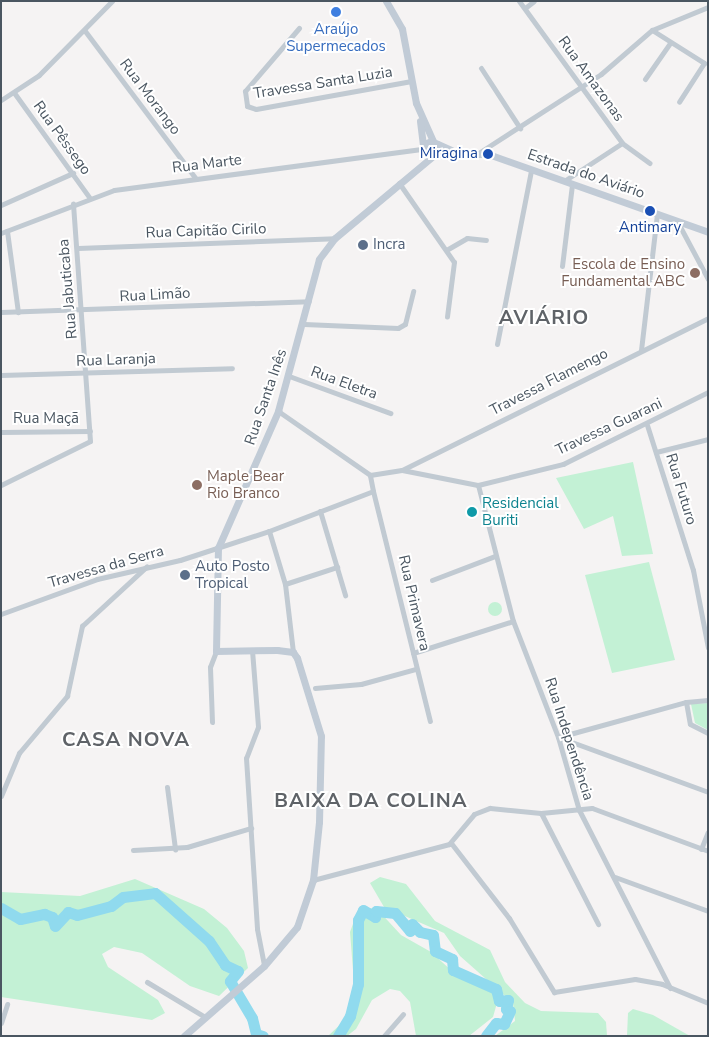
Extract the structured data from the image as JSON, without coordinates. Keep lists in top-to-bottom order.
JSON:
{
  "streets": {
    "street": [
      "Rua Amazonas",
      "Travessa Santa Luzia",
      "Rua Morango",
      "Rua Pêssego",
      "Rua Marte",
      "Estrada do Aviário",
      "Rua Capitão Cirilo",
      "Rua Jabuticaba",
      "Rua Limão",
      "Rua Laranja",
      "Travessa Flamengo",
      "Rua Eletra",
      "Rua Santa Inês",
      "Rua Maçã",
      "Travessa Guarani",
      "Rua Futuro",
      "Travessa da Serra",
      "Rua Primavera",
      "Rua Independência"
    ]
  },
  "crossings": [
    ["Rua Morango", "Rua Marte"],
    ["Rua Pêssego", "Rua Marte"],
    ["Rua Marte", "Rua Jabuticaba"],
    ["Estrada do Aviário", "Rua Santa Inês"],
    ["Rua Capitão Cirilo", "Rua Jabuticaba"],
    ["Rua Capitão Cirilo", "Rua Santa Inês"],
    ["Rua Jabuticaba", "Rua Limão"],
    ["Rua Jabuticaba", "Rua Laranja"],
    ["Rua Jabuticaba", "Rua Maçã"],
    ["Rua Limão", "Rua Santa Inês"],
    ["Travessa Flamengo", "Travessa Guarani"],
    ["Rua Eletra", "Rua Santa Inês"],
    ["Rua Santa Inês", "Travessa da Serra"],
    ["Travessa Guarani", "Rua Futuro"],
    ["Travessa Guarani", "Rua Independência"]
  ],
  "districts": ["AVIÁRIO", "CASA NOVA", "BAIXA DA COLINA"],
  "places": [
    "Araújo Supermecados",
    "Miragina",
    "Antimary",
    "Incra",
    "Escola de Ensino Fundamental ABC",
    "Maple Bear Rio Branco",
    "Residencial Buriti",
    "Auto Posto Tropical"
  ]
}
